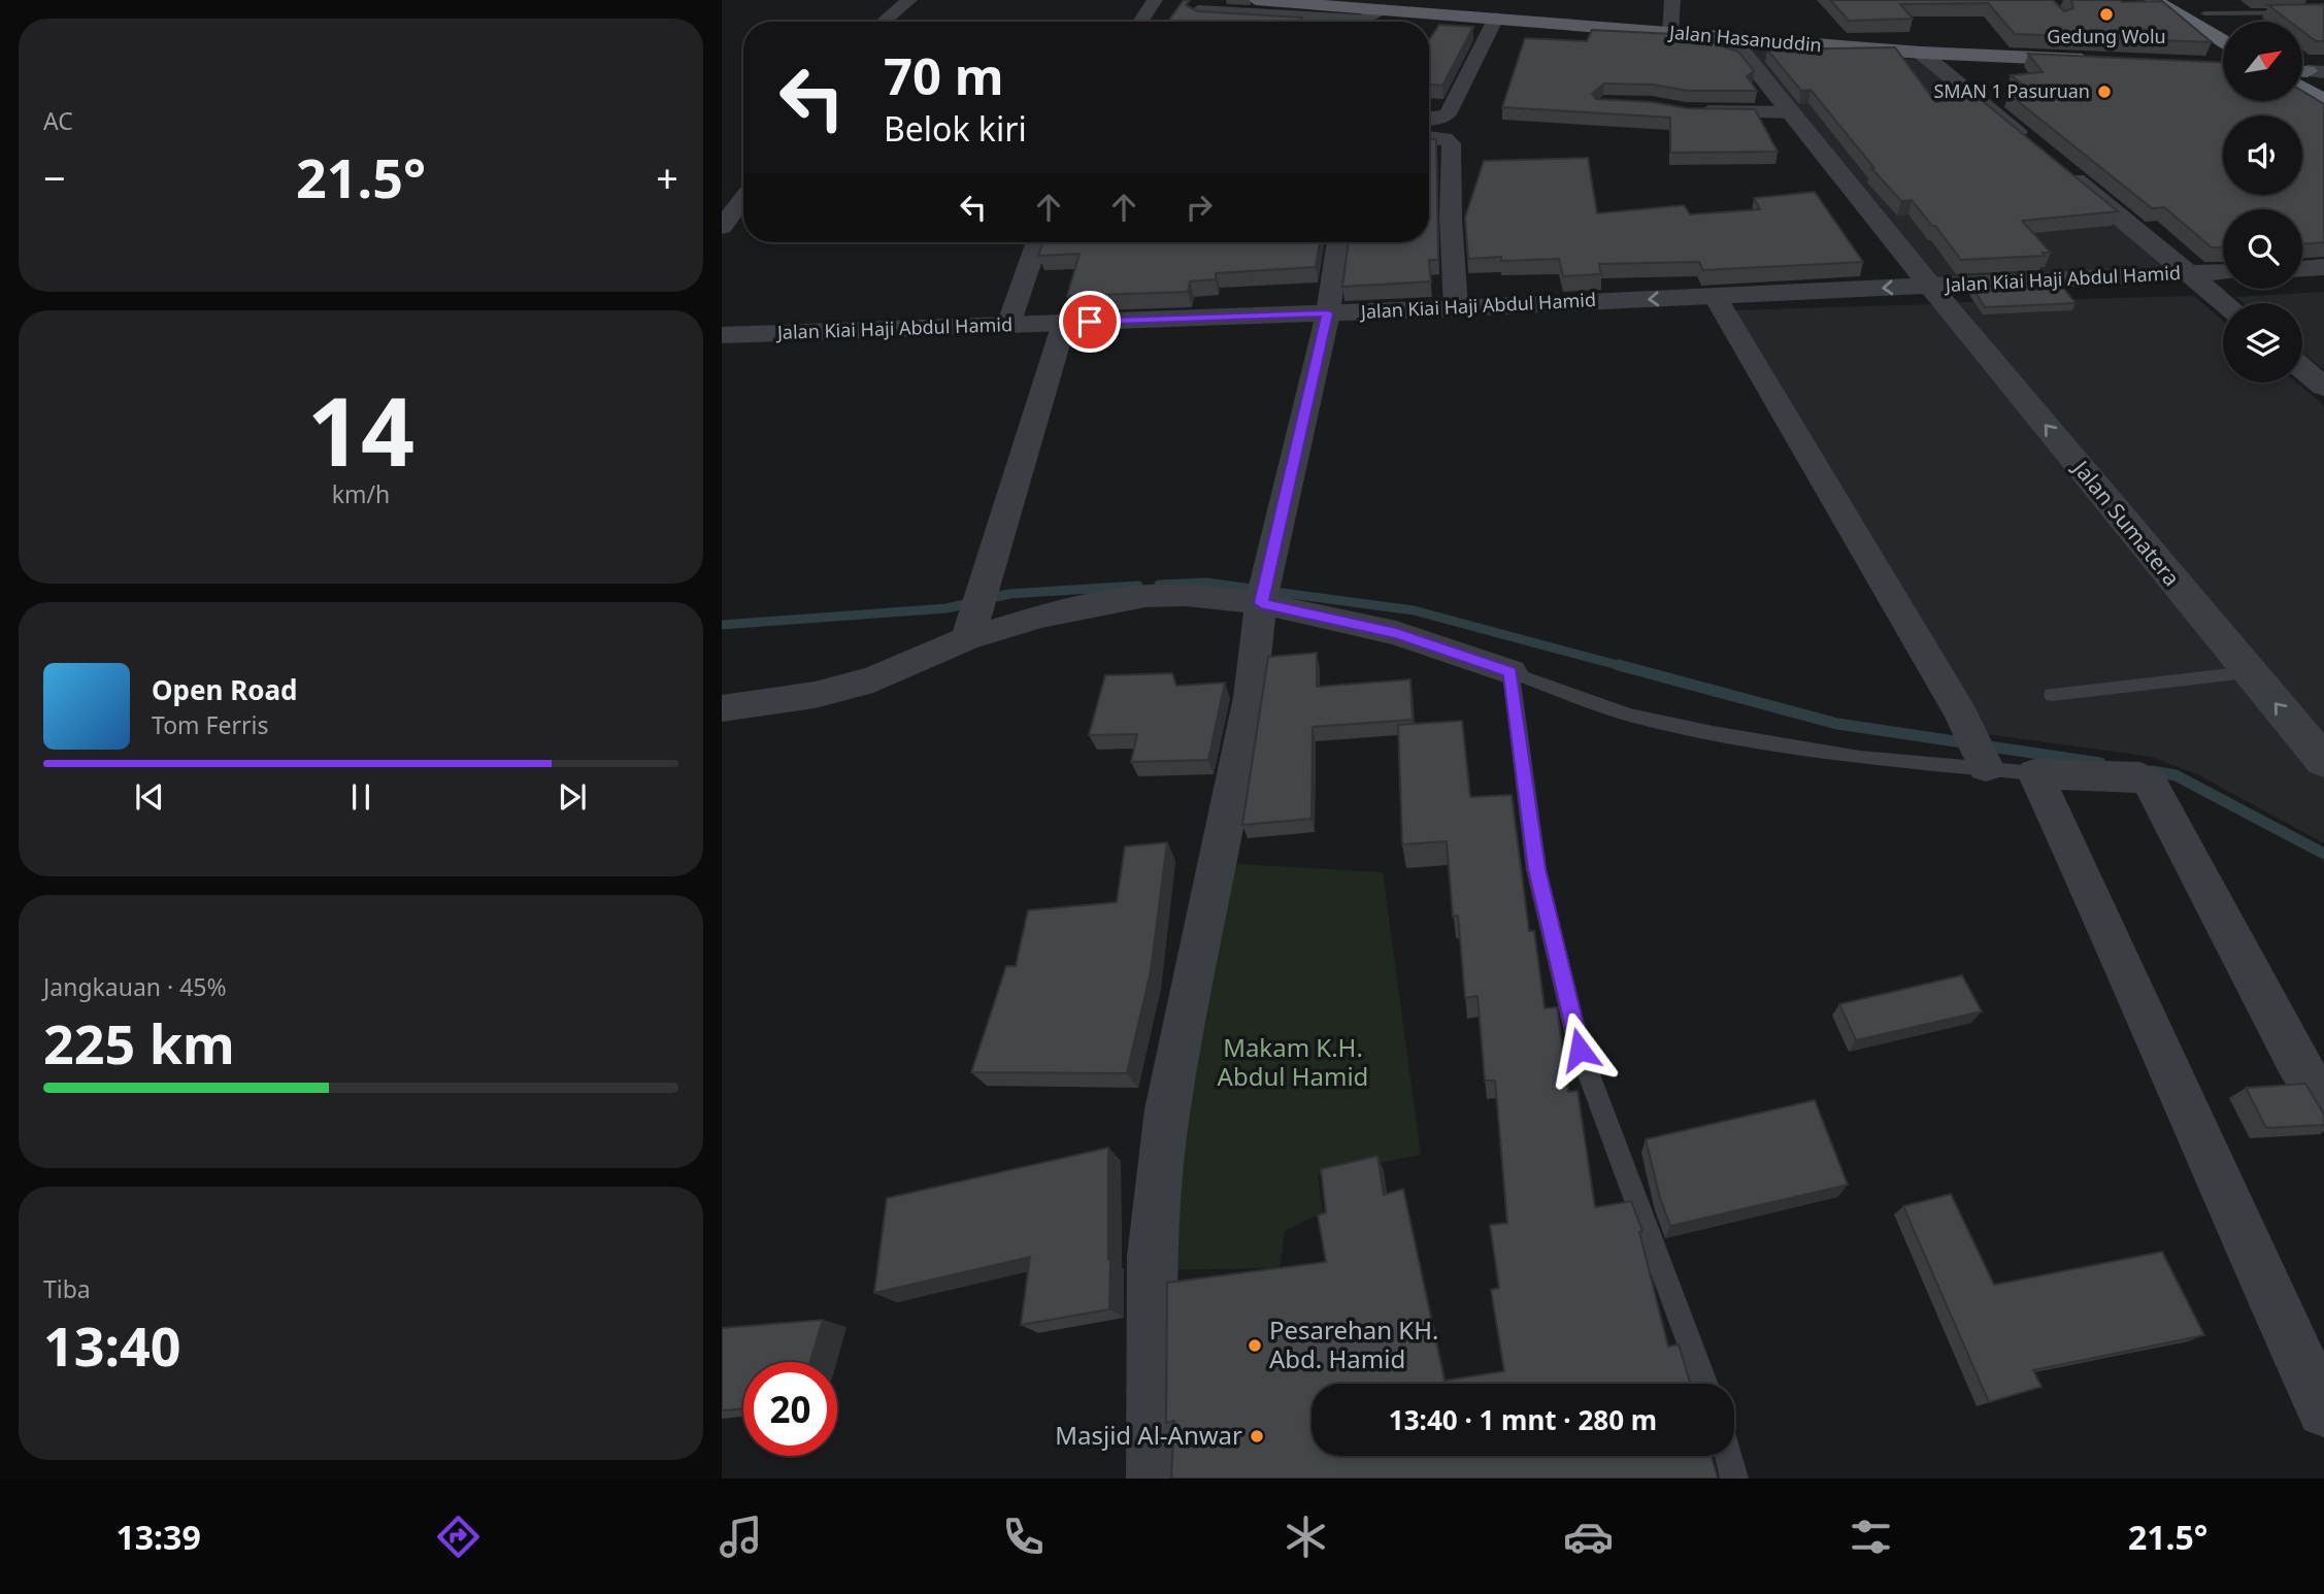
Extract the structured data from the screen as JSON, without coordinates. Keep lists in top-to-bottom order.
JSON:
{
  "streets": {
    "main road": ["Jalan Hasanuddin"],
    "street": ["Jalan Kiai Haji Abdul Hamid", "Jalan Sumatera"]
  },
  "crossings": [
    ["Jalan Hasanuddin", "Jalan Sumatera"],
    ["Jalan Kiai Haji Abdul Hamid", "Jalan Sumatera"]
  ],
  "parks": ["Makam K.H. Abdul Hamid"],
  "places": [
    "Gedung Wolu",
    "SMAN 1 Pasuruan",
    "Pesarehan KH. Abd. Hamid",
    "Masjid Al-Anwar"
  ],
  "north": "top right",
  "page": {
    "tile": [
      "AC",
      ["14", "km/h"],
      ["Jangkauan · 45%", "225 km"],
      ["Tiba", "13:40"]
    ],
    "turn": ["70 m", "Belok kiri"],
    "heat": ["−", "21.5°", "+"],
    "song": ["Open Road", "Tom Ferris"],
    "limit": "20",
    "trip": "13:40 · 1 mnt · 280 m",
    "tabs": ["13:39", "21.5°"]
  }
}
